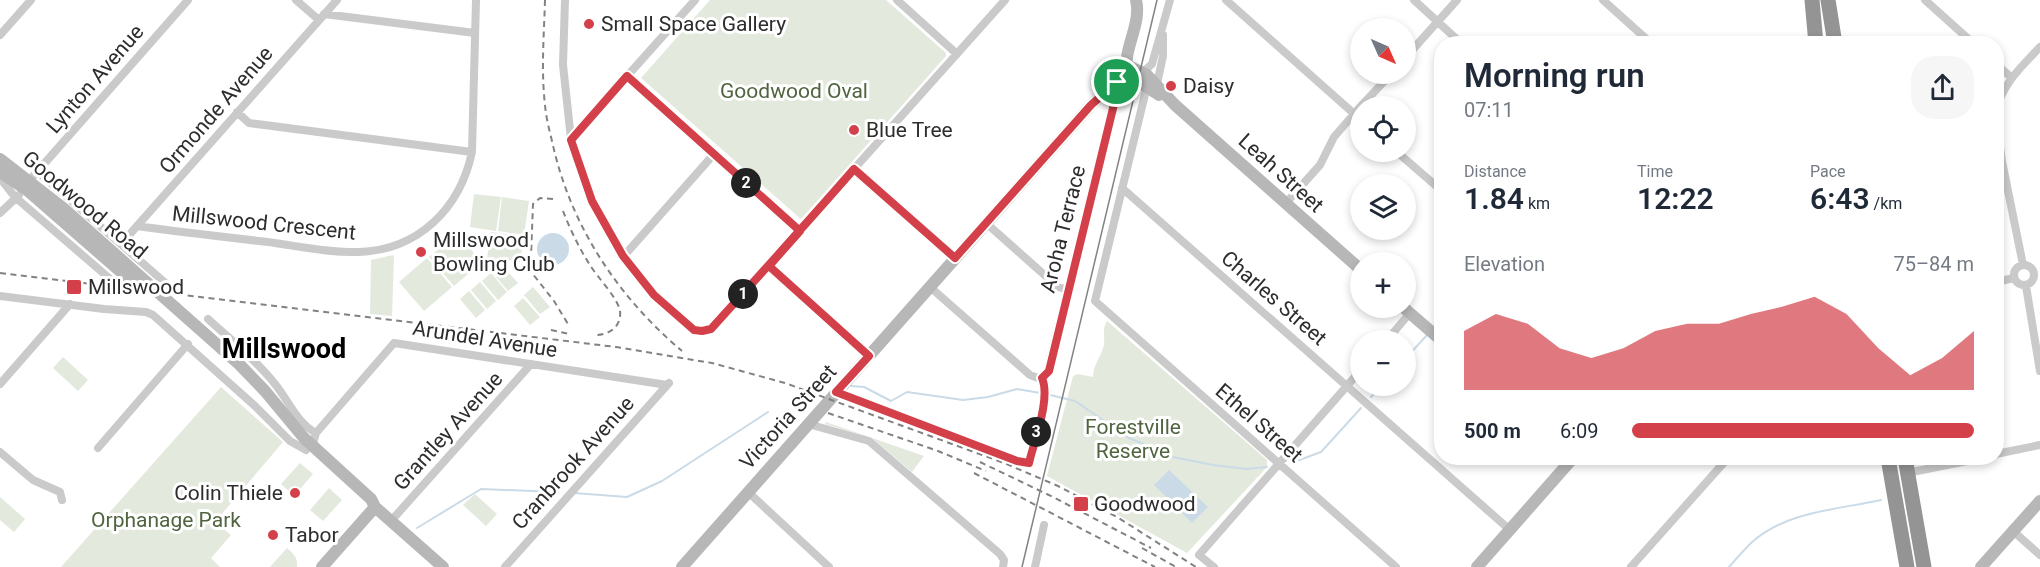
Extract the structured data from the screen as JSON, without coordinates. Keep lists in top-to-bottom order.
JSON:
{
  "streets": {
    "street": [
      "Lynton Avenue",
      "Ormonde Avenue",
      "Leah Street",
      "Goodwood Road",
      "Millswood Crescent",
      "Aroha Terrace",
      "Charles Street",
      "Arundel Avenue",
      "Victoria Street",
      "Ethel Street",
      "Grantley Avenue",
      "Cranbrook Avenue"
    ]
  },
  "crossings": [
    ["Lynton Avenue", "Goodwood Road"],
    ["Ormonde Avenue", "Millswood Crescent"],
    ["Leah Street", "Victoria Street"],
    ["Goodwood Road", "Arundel Avenue"],
    ["Goodwood Road", "Grantley Avenue"],
    ["Aroha Terrace", "Victoria Street"],
    ["Charles Street", "Ethel Street"],
    ["Arundel Avenue", "Grantley Avenue"],
    ["Arundel Avenue", "Cranbrook Avenue"]
  ],
  "districts": ["Millswood"],
  "parks": ["Goodwood Oval", "Forestville Reserve", "Orphanage Park"],
  "places": {
    "other": [
      "Small Space Gallery",
      "Daisy",
      "Blue Tree",
      "Millswood Bowling Club",
      "Colin Thiele",
      "Tabor"
    ],
    "transit": ["Millswood", "Goodwood"]
  },
  "north": "bottom right",
  "page": {
    "map_buttons": ["+", "−"],
    "heading": ["Morning run", "07:11"],
    "stats": [
      ["Distance", "1.84 km"],
      ["Time", "12:22"],
      ["Pace", "6:43 /km"]
    ],
    "pins": ["2", "1", "3"],
    "chart": ["Elevation", "75–84 m"],
    "list": [
      {
        "name": "500 m",
        "note": "6:09"
      }
    ]
  }
}
